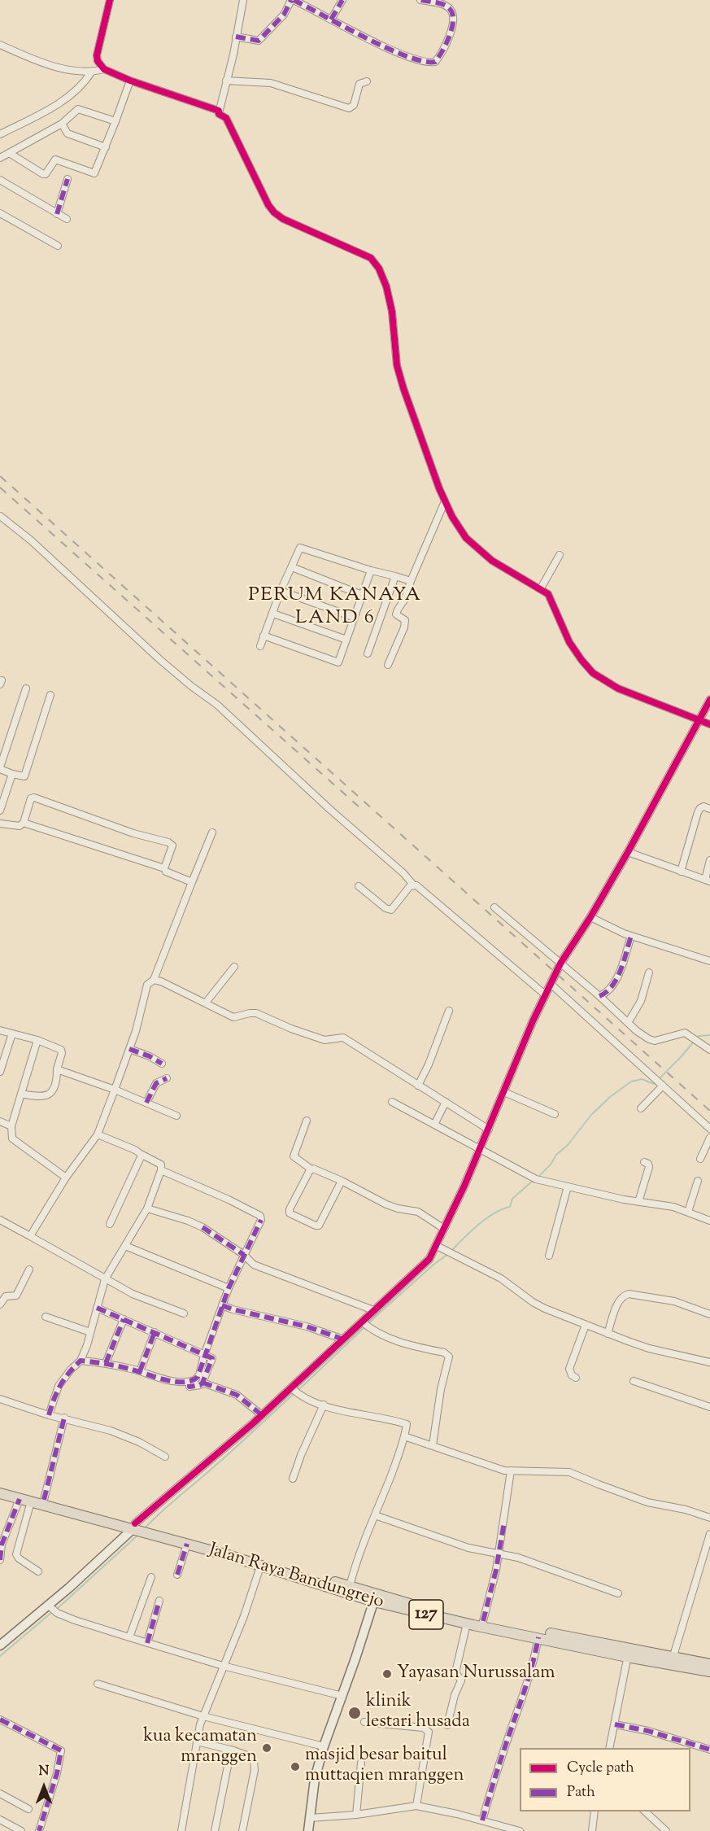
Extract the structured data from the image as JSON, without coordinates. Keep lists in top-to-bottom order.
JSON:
{
  "streets": {
    "main road": ["Jalan Raya Bandungrejo", "127"]
  },
  "districts": ["PERUM KANAYA LAND 6"],
  "places": [
    "Yayasan Nurussalam",
    "klinik lestari husada",
    "kua kecamatan mranggen",
    "masjid besar baitul muttaqien mranggen"
  ],
  "legend": ["Cycle path", "Path"],
  "north": "top"
}
